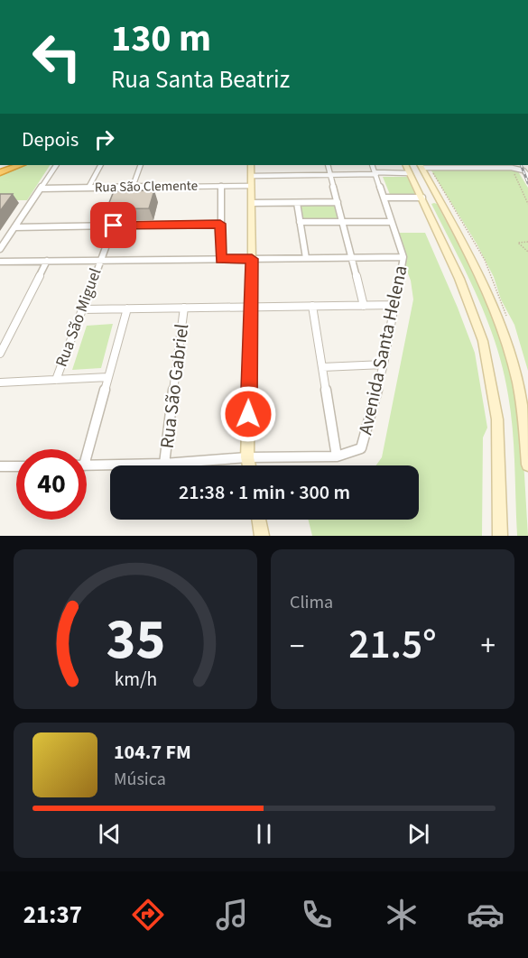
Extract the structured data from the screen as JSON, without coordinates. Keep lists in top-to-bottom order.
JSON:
{
  "streets": {
    "street": [
      "Rua São Clemente",
      "Rua São Miguel",
      "Avenida Santa Helena",
      "Rua São Gabriel"
    ]
  },
  "crossings": [
    ["Rua São Clemente", "Avenida Santa Helena"],
    ["Avenida Santa Helena", "Rua São Gabriel"]
  ],
  "page": {
    "turn": ["130 m", "Rua Santa Beatriz"],
    "then": "Depois",
    "limit": "40",
    "trip": "21:38 · 1 min · 300 m",
    "tile": "Clima",
    "heat": ["−", "21.5°", "+"],
    "song": ["104.7 FM", "Música"],
    "tabs": "21:37",
    "gauge": ["35", "km/h"]
  }
}
